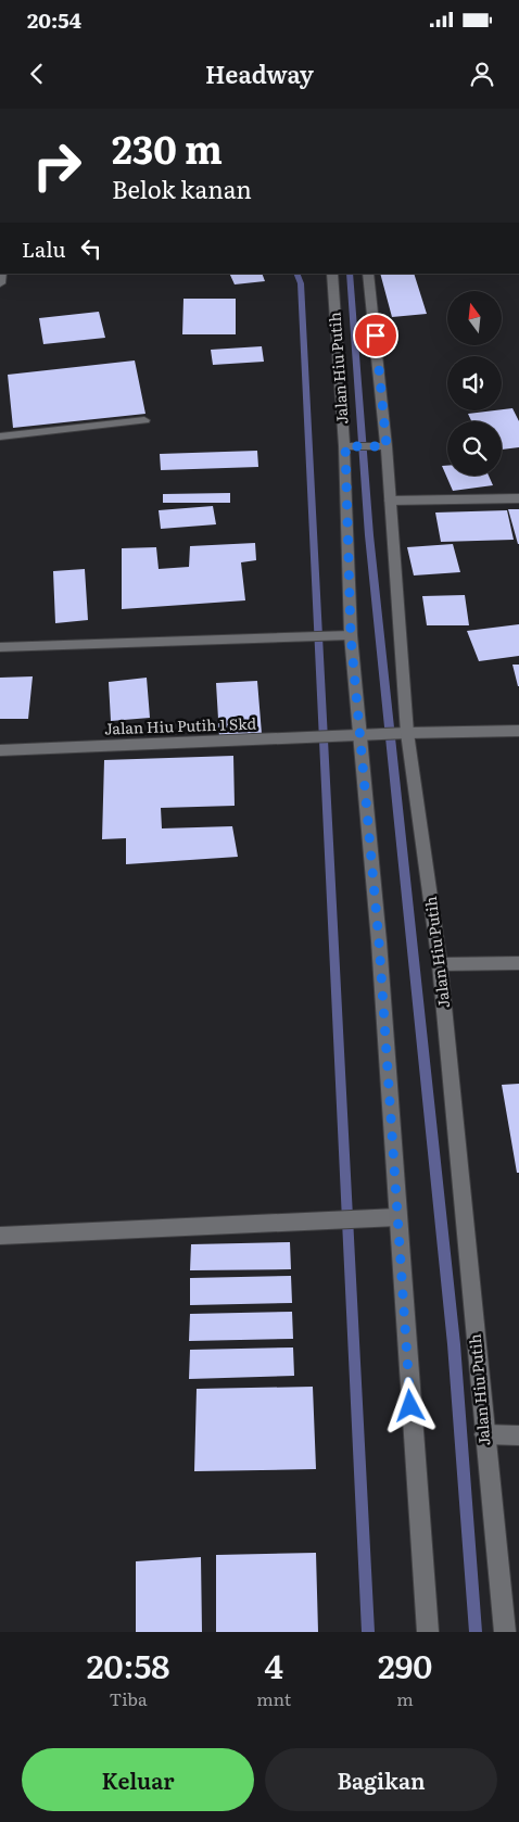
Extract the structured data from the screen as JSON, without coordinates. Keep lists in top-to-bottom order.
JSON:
{
  "streets": {
    "street": ["Jalan Hiu Putih", "Jalan Hiu Putih 1 Skd"]
  },
  "crossings": [
    ["Jalan Hiu Putih", "Jalan Hiu Putih 1 Skd"]
  ],
  "north": "top",
  "page": {
    "status": "20:54",
    "header": "Headway",
    "turn": ["230 m", "Belok kanan"],
    "then": "Lalu",
    "eta": [
      "20:58",
      "Tiba",
      "4",
      "mnt",
      "290",
      "m"
    ],
    "buttons": ["Keluar", "Bagikan"]
  }
}
